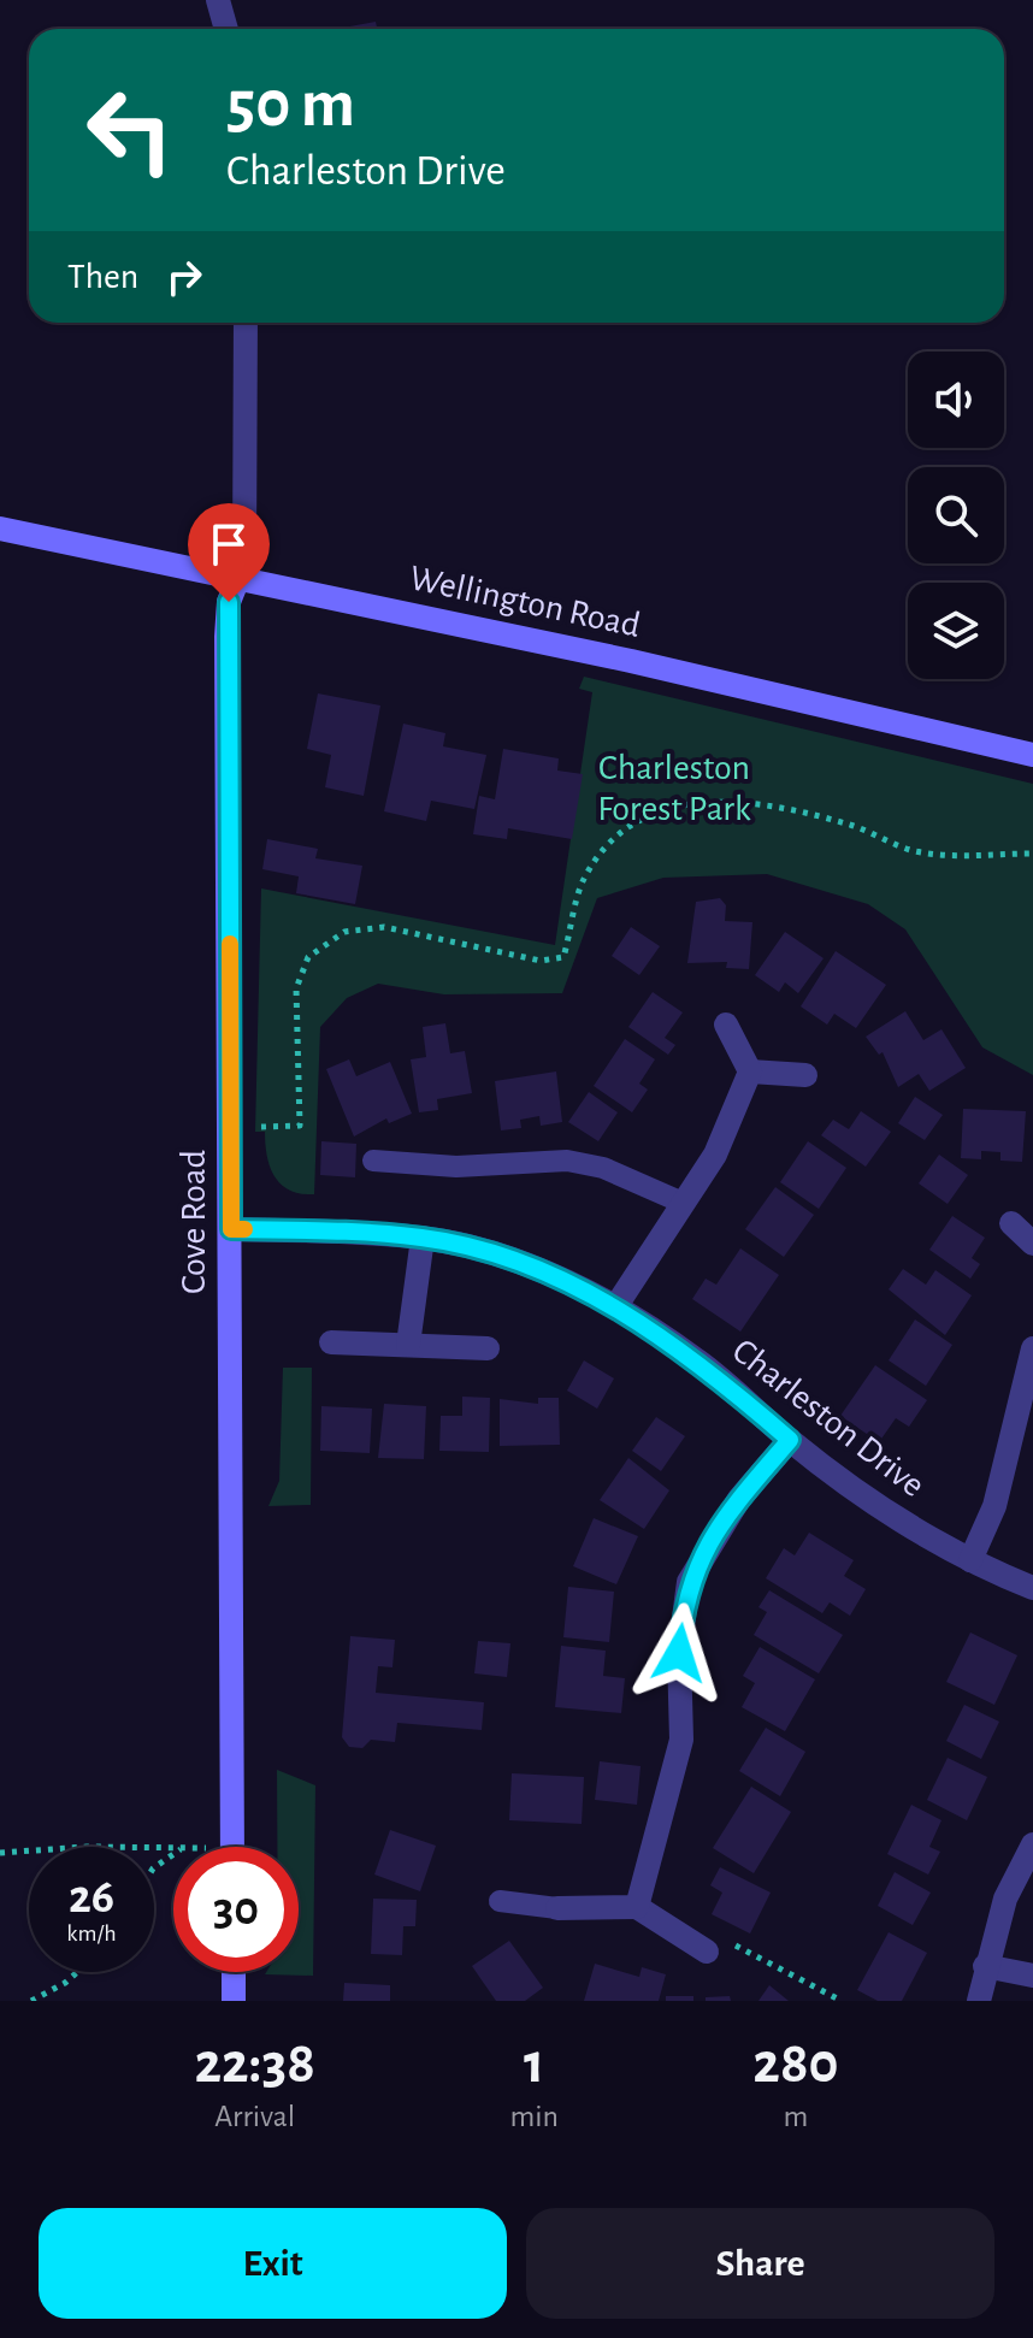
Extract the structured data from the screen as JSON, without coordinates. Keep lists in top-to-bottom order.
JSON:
{
  "streets": {
    "street": ["Wellington Road", "Cove Road", "Charleston Drive"]
  },
  "crossings": [
    ["Wellington Road", "Cove Road"],
    ["Cove Road", "Charleston Drive"]
  ],
  "parks": ["Charleston Forest Park"],
  "page": {
    "turn": ["50 m", "Charleston Drive"],
    "then": "Then",
    "speed": "26 km/h",
    "limit": "30",
    "eta": [
      "22:38",
      "Arrival",
      "1",
      "min",
      "280",
      "m"
    ],
    "buttons": ["Exit", "Share"]
  }
}
